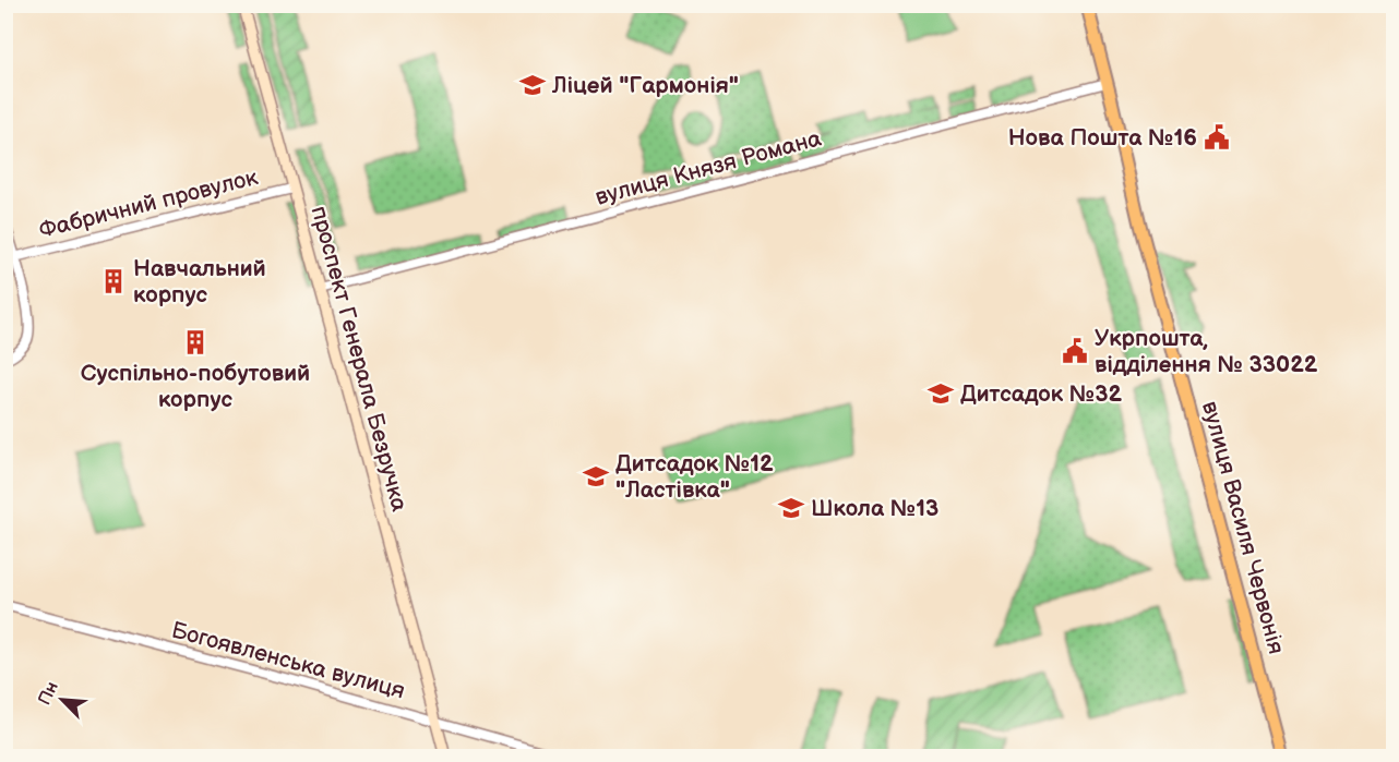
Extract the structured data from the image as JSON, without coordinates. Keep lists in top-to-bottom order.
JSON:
{
  "streets": {
    "main road": ["проспект Генерала Безручка", "вулиця Василя Червонія"],
    "street": ["вулиця Князя Романа", "Фабричний провулок", "Богоявленська вулиця"]
  },
  "crossings": [
    ["вулиця Князя Романа", "проспект Генерала Безручка"],
    ["вулиця Князя Романа", "вулиця Василя Червонія"],
    ["Фабричний провулок", "проспект Генерала Безручка"],
    ["проспект Генерала Безручка", "Богоявленська вулиця"]
  ],
  "places": {
    "school or university": [
      "Ліцей \"Гармонія\"",
      "Дитсадок №32",
      "Дитсадок №12 \"Ластівка\"",
      "Школа №13"
    ],
    "public building": ["Нова Пошта №16", "Укрпошта, відділення № 33022"],
    "building": ["Навчальний корпус", "Суспільно-побутовий корпус"]
  },
  "north": "top left"
}
